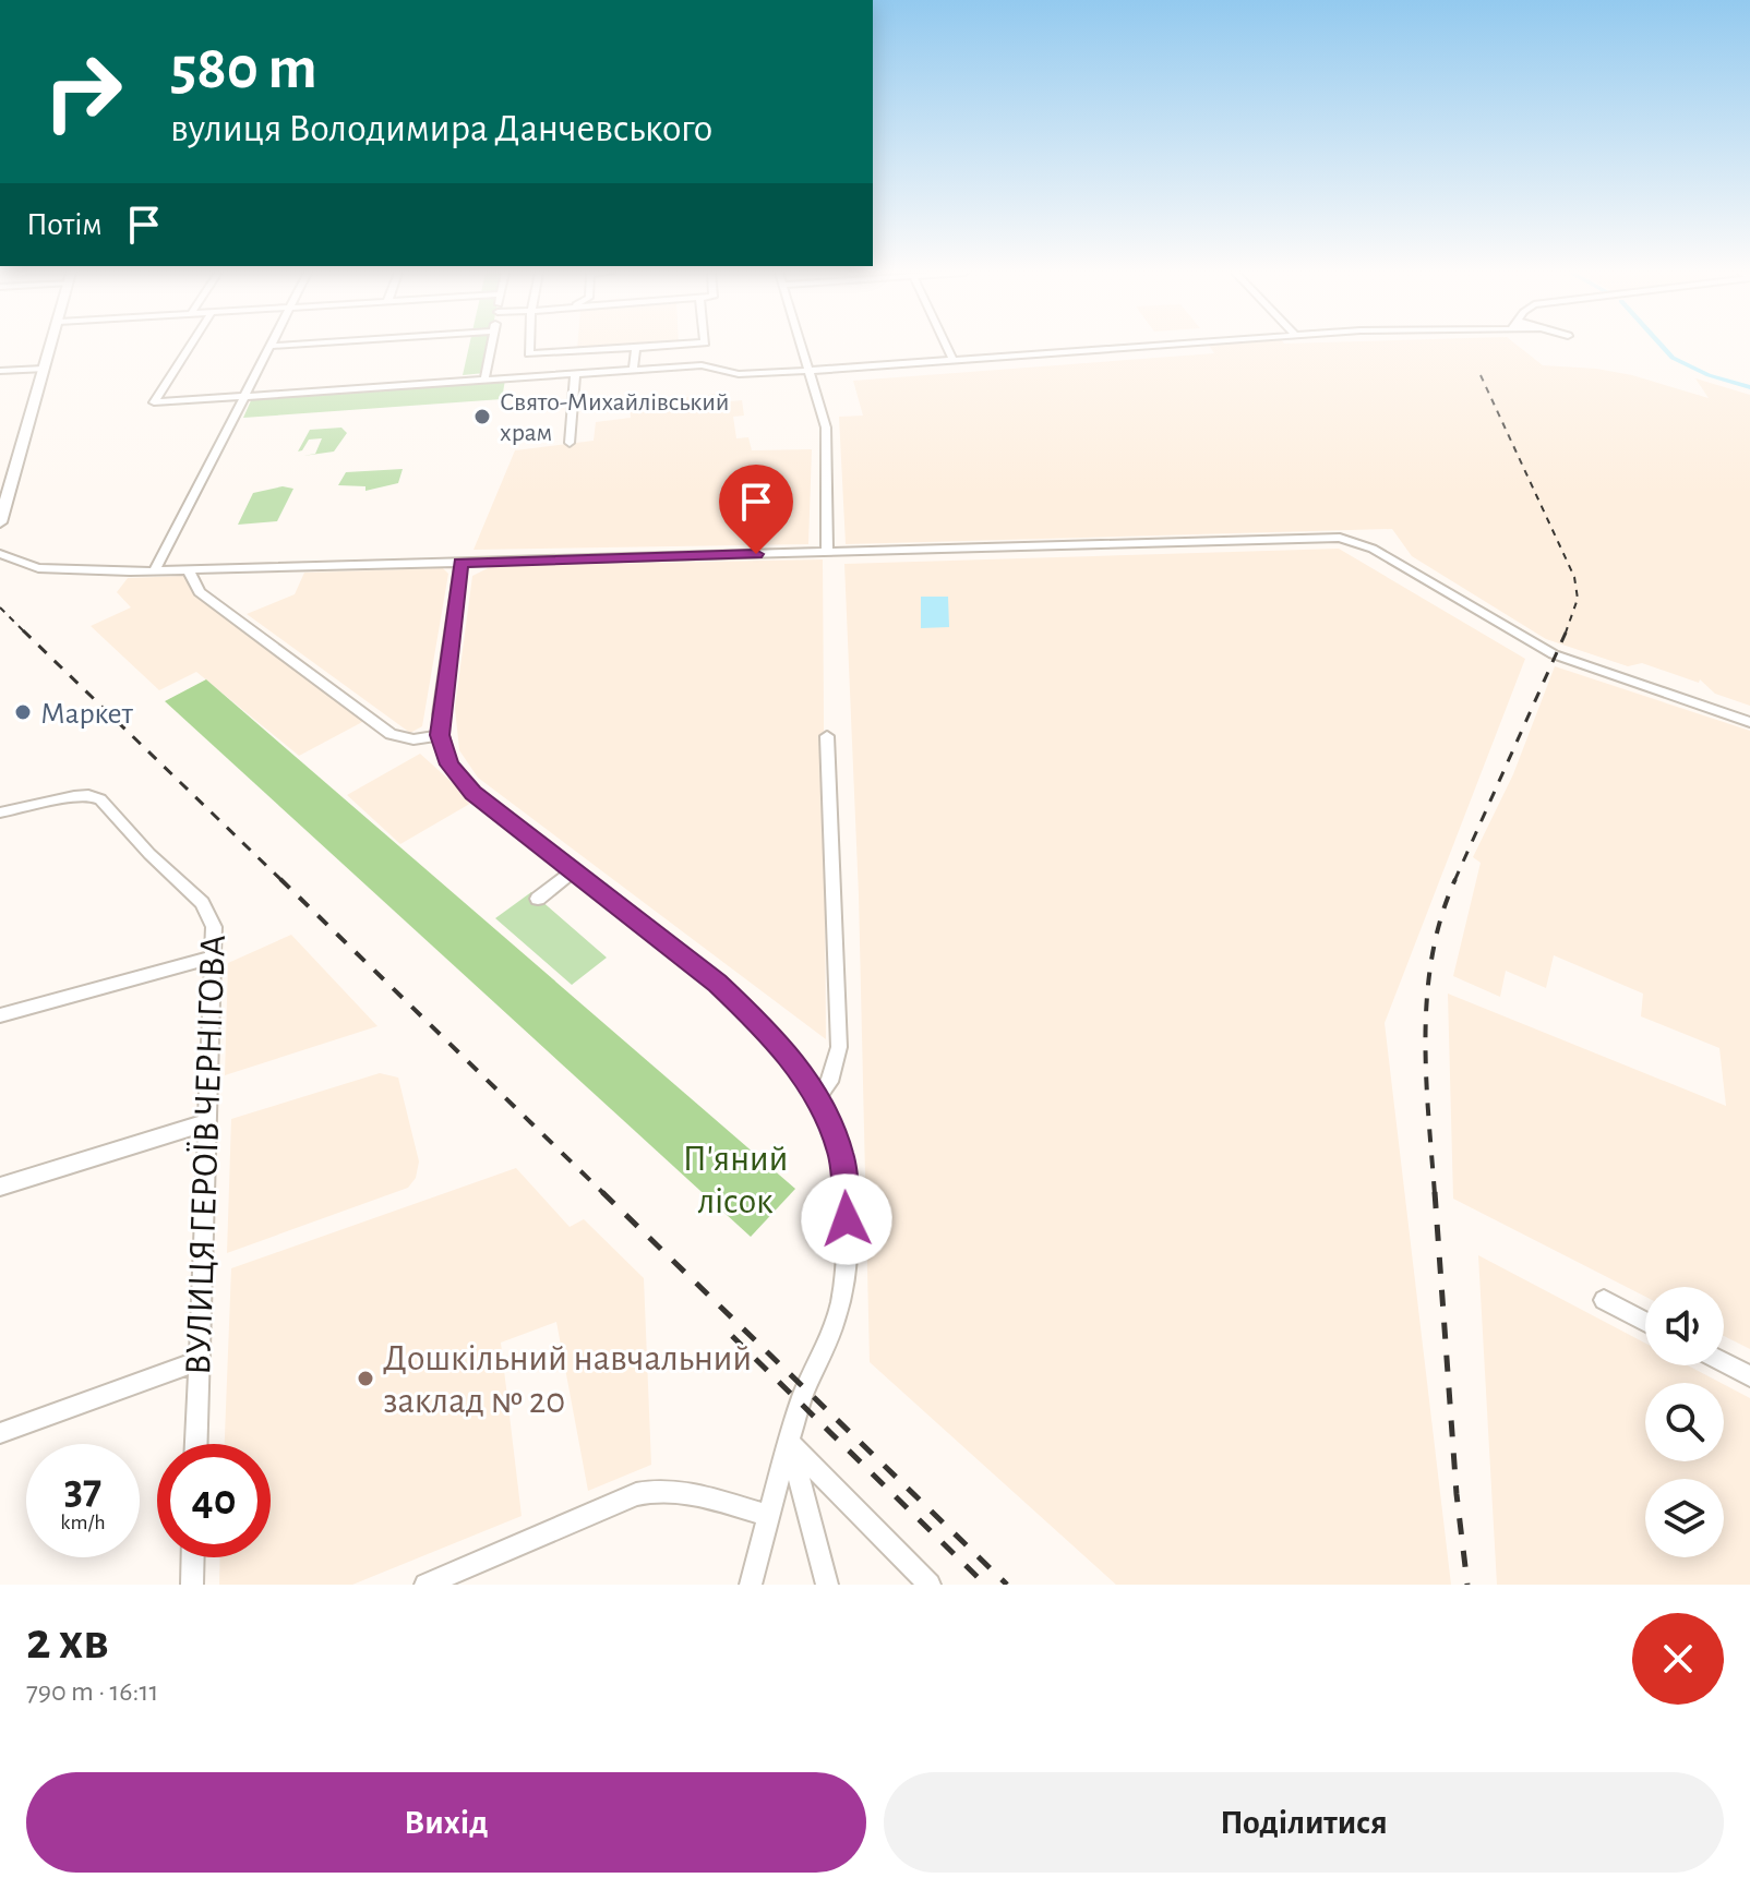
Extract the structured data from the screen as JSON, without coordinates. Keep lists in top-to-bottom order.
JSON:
{
  "streets": {
    "street": ["ВУЛИЦЯ ГЕРОЇВ ЧЕРНІГОВА"]
  },
  "parks": ["П'яний лісок"],
  "places": ["Свято-Михайлівський храм", "Маркет", "Дошкільний навчальний заклад № 20"],
  "page": {
    "turn": ["580 m", "вулиця Володимира Данчевського"],
    "then": "Потім",
    "speed": "37 km/h",
    "limit": "40",
    "heading": ["2 хв", "790 m · 16:11"],
    "buttons": ["Вихід", "Поділитися"]
  }
}
